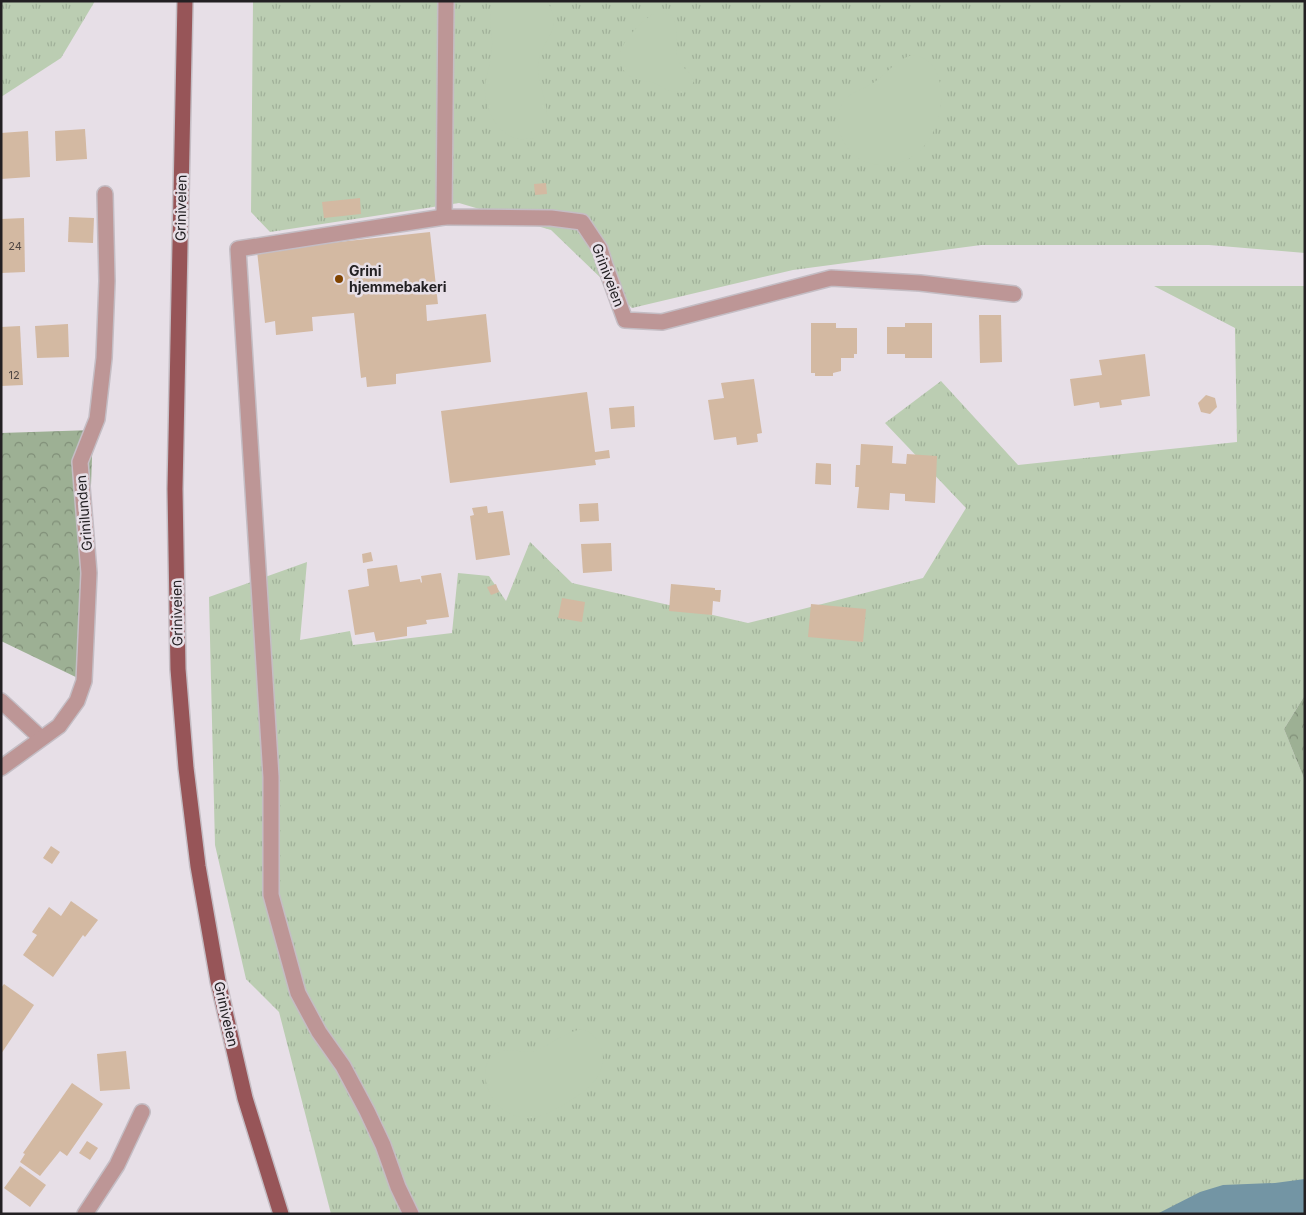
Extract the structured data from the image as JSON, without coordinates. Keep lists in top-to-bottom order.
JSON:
{
  "streets": {
    "main road": ["Griniveien"],
    "street": ["Grinilunden"]
  },
  "places": ["Grini hjemmebakeri"],
  "house_numbers": ["24", "12"]
}
